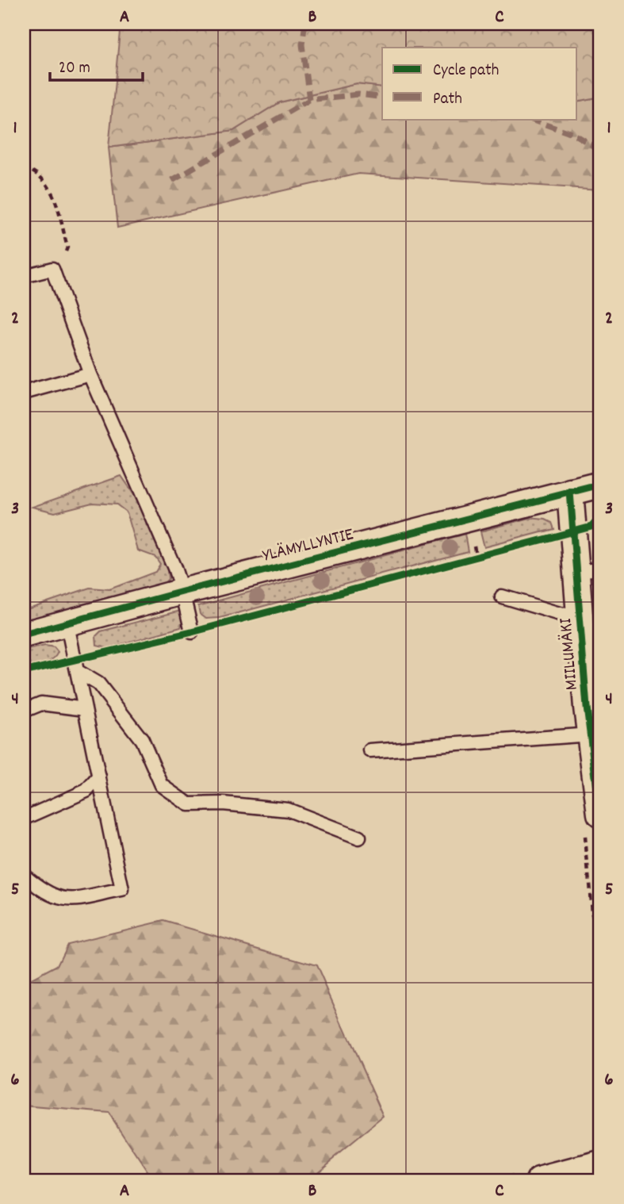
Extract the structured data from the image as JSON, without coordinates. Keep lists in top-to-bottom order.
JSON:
{
  "streets": {
    "street": ["YLÄMYLLYNTIE", "MIILUMÄKI"]
  },
  "crossings": [
    ["YLÄMYLLYNTIE", "MIILUMÄKI"]
  ],
  "legend": ["Cycle path", "Path"],
  "scale_bar": "20 m",
  "grid": {
    "columns": ["A", "B", "C"],
    "rows": [
      "1",
      "2",
      "3",
      "4",
      "5",
      "6"
    ]
  }
}
